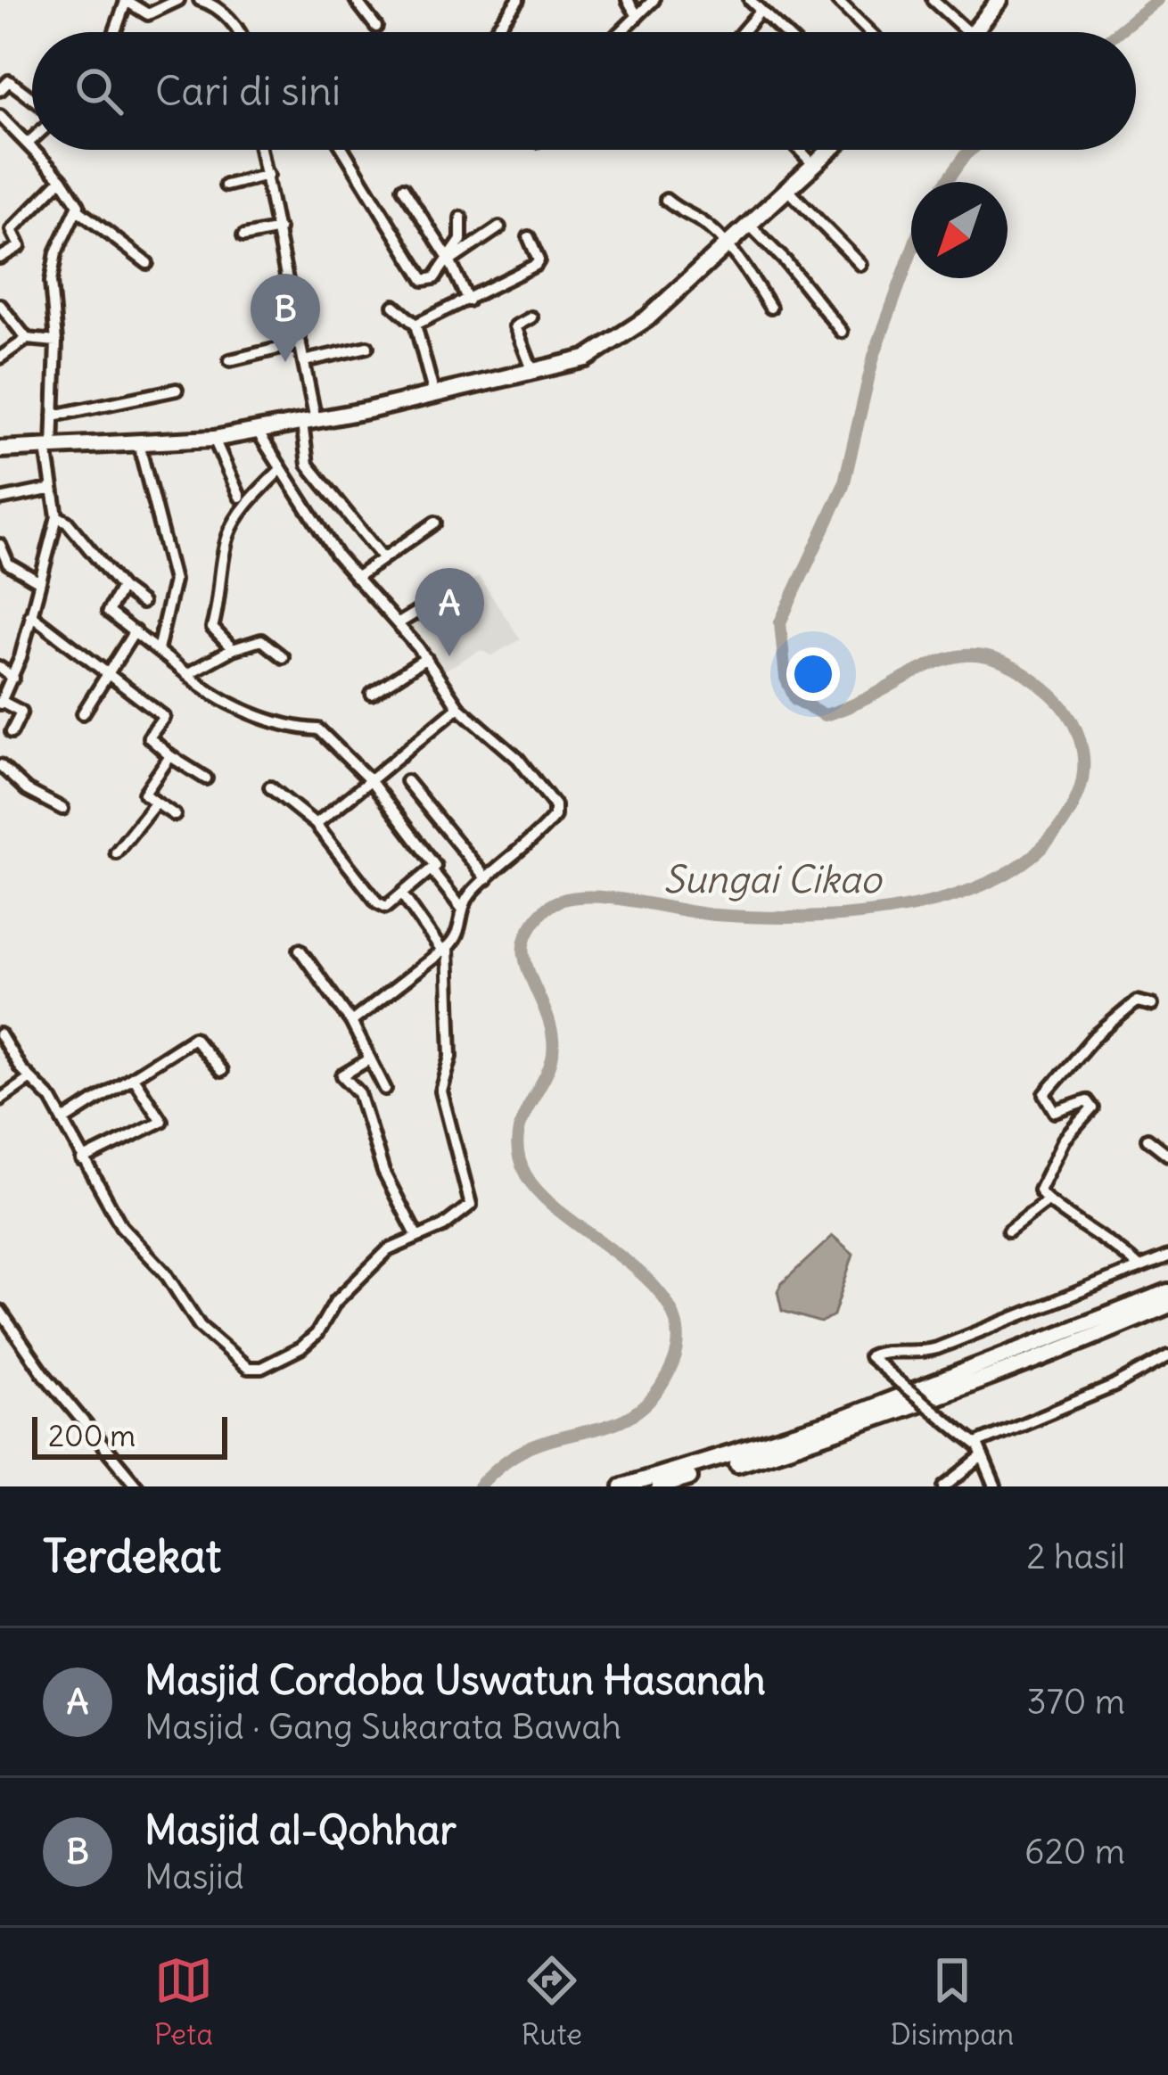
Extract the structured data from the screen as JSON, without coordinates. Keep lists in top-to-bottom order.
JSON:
{
  "water": ["Sungai Cikao"],
  "scale_bar": "200 m",
  "north": "bottom left",
  "page": {
    "search": "Cari di sini",
    "pins": ["B", "A"],
    "scale": "200 m",
    "heading": ["Terdekat", "2 hasil"],
    "list": [
      {
        "mark": "A",
        "name": "Masjid Cordoba Uswatun Hasanah",
        "note": "Masjid · Gang Sukarata Bawah",
        "value": "370 m"
      },
      {
        "mark": "B",
        "name": "Masjid al-Qohhar",
        "note": "Masjid",
        "value": "620 m"
      }
    ],
    "nav": ["Peta", "Rute", "Disimpan"]
  }
}
